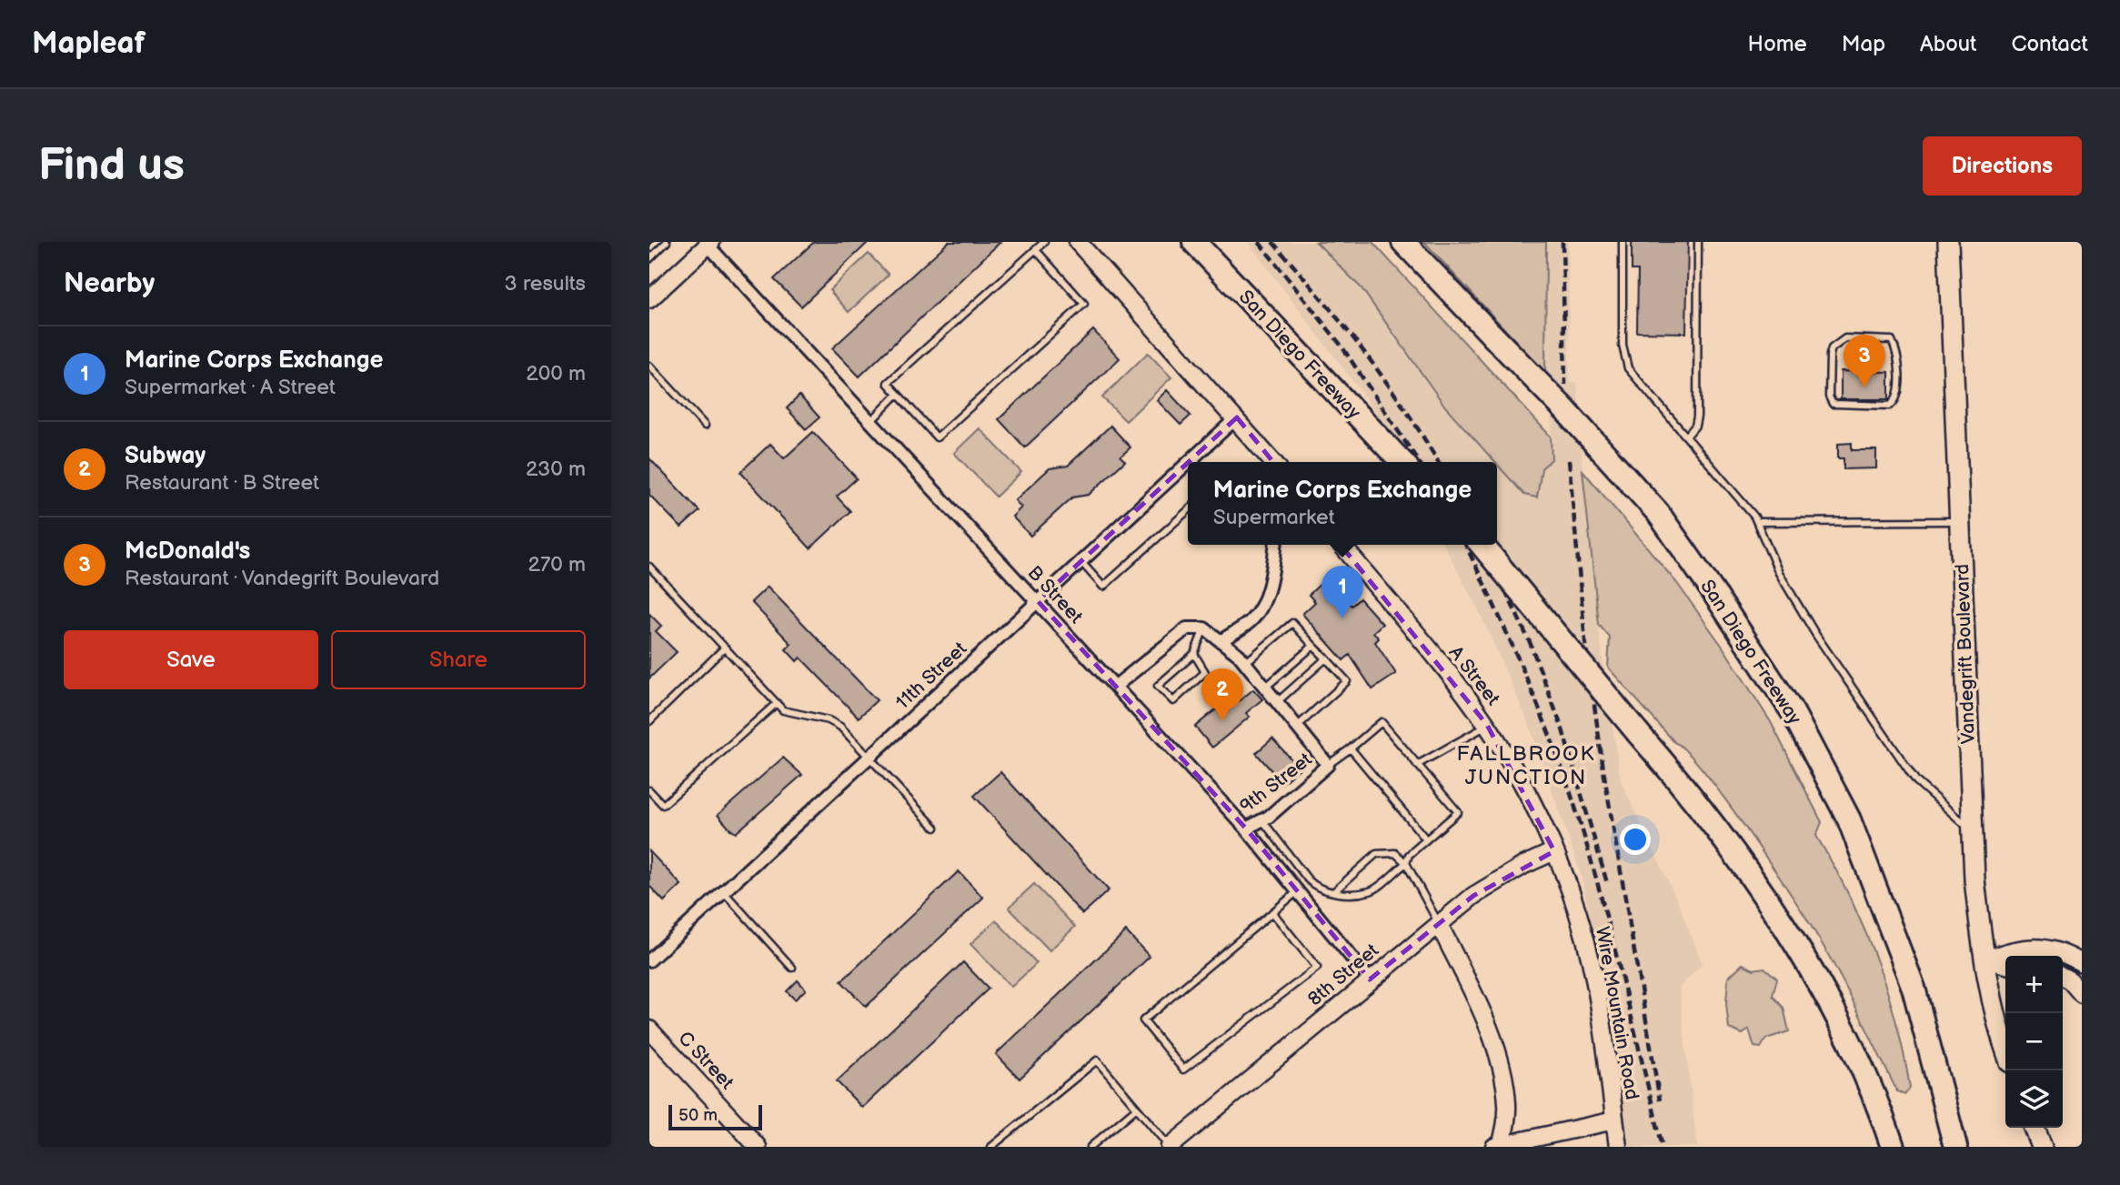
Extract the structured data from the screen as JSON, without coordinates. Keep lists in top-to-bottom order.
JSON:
{
  "streets": {
    "highway": ["San Diego Freeway"],
    "main road": ["Vandegrift Boulevard"],
    "street": [
      "B Street",
      "11th Street",
      "A Street",
      "9th Street",
      "8th Street",
      "Wire Mountain Road",
      "C Street"
    ]
  },
  "crossings": [
    ["B Street", "11th Street"],
    ["B Street", "9th Street"],
    ["B Street", "8th Street"],
    ["A Street", "8th Street"],
    ["A Street", "Wire Mountain Road"],
    ["8th Street", "Wire Mountain Road"]
  ],
  "districts": ["FALLBROOK JUNCTION"],
  "scale_bar": "50 m",
  "page": {
    "header": "Mapleaf",
    "nav": [
      "Home",
      "Map",
      "About",
      "Contact"
    ],
    "buttons": [
      "Directions",
      ["Save", "Share"]
    ],
    "title": "Find us",
    "heading": ["Nearby", "3 results"],
    "list": [
      {
        "mark": "1",
        "name": "Marine Corps Exchange",
        "note": "Supermarket · A Street",
        "value": "200 m"
      },
      {
        "mark": "2",
        "name": "Subway",
        "note": "Restaurant · B Street",
        "value": "230 m"
      },
      {
        "mark": "3",
        "name": "McDonald's",
        "note": "Restaurant · Vandegrift Boulevard",
        "value": "270 m"
      }
    ],
    "pins": ["3", "1", "2"],
    "popup": ["Marine Corps Exchange", "Supermarket"],
    "map_buttons": ["+", "−"],
    "scale": "50 m"
  }
}
